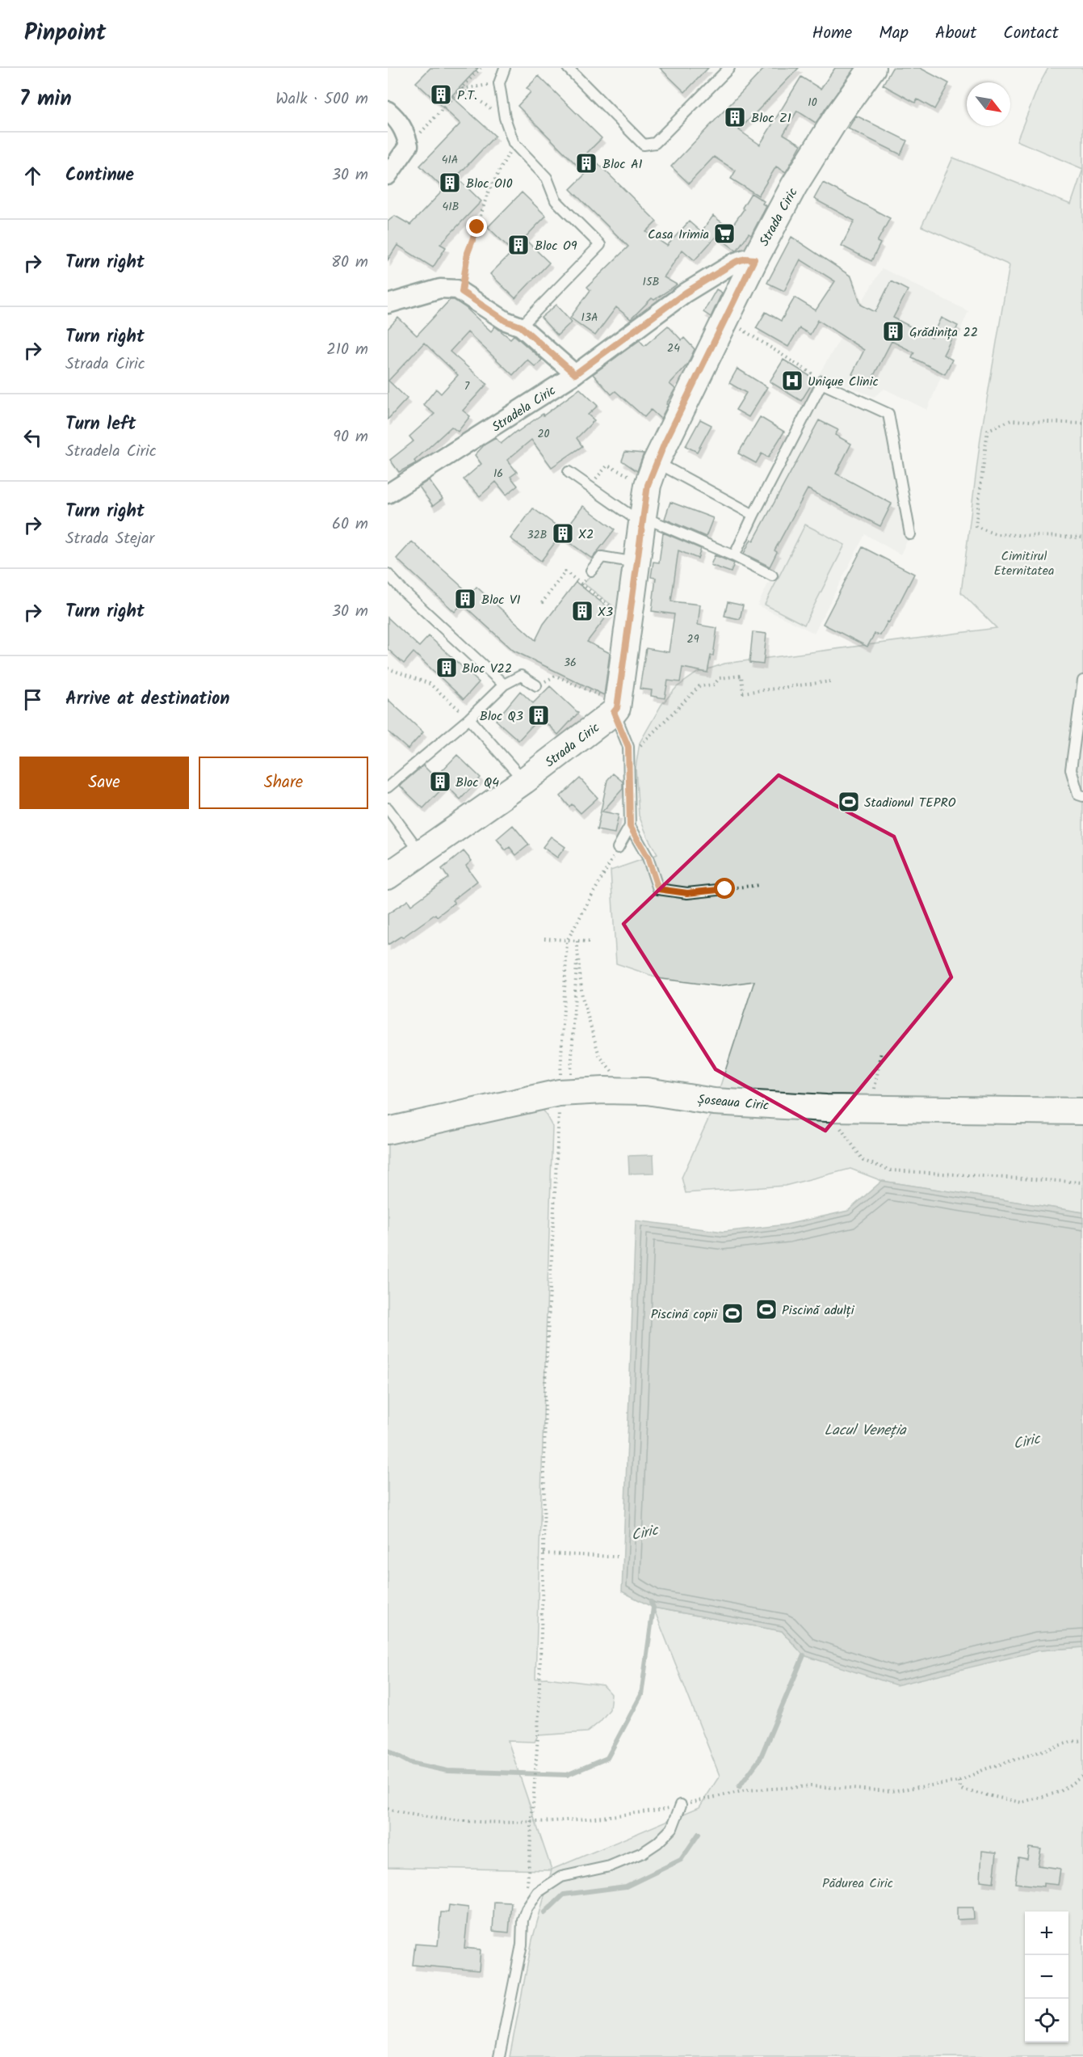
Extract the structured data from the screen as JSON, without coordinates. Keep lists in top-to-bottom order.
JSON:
{
  "streets": {
    "street": ["Strada Ciric", "Stradela Ciric", "Șoseaua Ciric"]
  },
  "crossings": [
    ["Strada Ciric", "Stradela Ciric"]
  ],
  "water": ["Lacul Veneția", "Ciric"],
  "parks": ["Cimitirul Eternitatea", "Pădurea Ciric"],
  "places": {
    "building": [
      "P.T.",
      "Bloc Z1",
      "Bloc A1",
      "Bloc O10",
      "Bloc O9",
      "Grădinița 22",
      "X2",
      "Bloc V1",
      "X3",
      "Bloc V22",
      "Bloc Q3",
      "Bloc Q4"
    ],
    "supermarket": ["Casa Irimia"],
    "hospital": ["Unique Clinic"],
    "sports": ["Stadionul TEPRO", "Piscină adulți", "Piscină copii"]
  },
  "house_numbers": [
    "10",
    "41A",
    "41B",
    "15B",
    "13A",
    "24",
    "7",
    "20",
    "16",
    "32B",
    "29",
    "36"
  ],
  "north": "bottom right",
  "page": {
    "header": "Pinpoint",
    "nav": [
      "Home",
      "Map",
      "About",
      "Contact"
    ],
    "heading": ["7 min", "Walk · 500 m"],
    "list": [
      ["Continue", "30 m"],
      ["Turn right", "80 m"],
      ["Turn right", "Strada Ciric", "210 m"],
      ["Turn left", "Stradela Ciric", "90 m"],
      ["Turn right", "Strada Stejar", "60 m"],
      ["Turn right", "30 m"],
      "Arrive at destination"
    ],
    "buttons": ["Save", "Share"],
    "map_buttons": ["+", "−"]
  }
}
